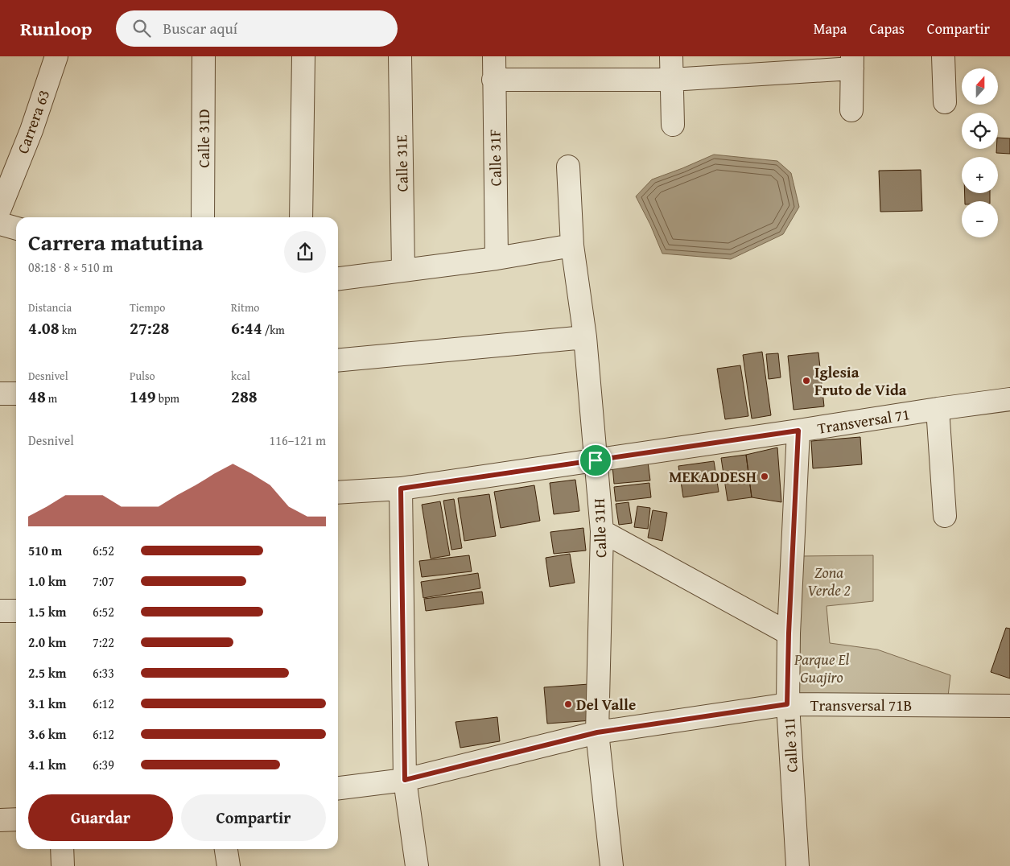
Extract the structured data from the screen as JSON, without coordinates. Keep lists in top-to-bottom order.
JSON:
{
  "streets": {
    "street": [
      "Carrera 63",
      "Calle 31D",
      "Calle 31F",
      "Calle 31E",
      "Transversal 71",
      "Calle 31H",
      "Transversal 71B",
      "Calle 31I"
    ]
  },
  "crossings": [
    ["Transversal 71", "Calle 31H"],
    ["Transversal 71", "Calle 31I"],
    ["Calle 31H", "Transversal 71B"],
    ["Transversal 71B", "Calle 31I"]
  ],
  "parks": ["Zona Verde 2", "Parque El Guajiro"],
  "places": ["Iglesia Fruto de Vida", "MEKADDESH", "Del Valle"],
  "north": "top",
  "page": {
    "header": "Runloop",
    "search": "Buscar aquí",
    "nav": ["Mapa", "Capas", "Compartir"],
    "map_buttons": ["+", "−"],
    "heading": ["Carrera matutina", "08:18 · 8 × 510 m"],
    "stats": [
      ["Distancia", "4.08 km"],
      ["Tiempo", "27:28"],
      ["Ritmo", "6:44 /km"],
      ["Desnivel", "48 m"],
      ["Pulso", "149 bpm"],
      ["kcal", "288"]
    ],
    "chart": ["Desnivel", "116–121 m"],
    "list": [
      {
        "name": "510 m",
        "note": "6:52"
      },
      {
        "name": "1.0 km",
        "note": "7:07"
      },
      {
        "name": "1.5 km",
        "note": "6:52"
      },
      {
        "name": "2.0 km",
        "note": "7:22"
      },
      {
        "name": "2.5 km",
        "note": "6:33"
      },
      {
        "name": "3.1 km",
        "note": "6:12"
      },
      {
        "name": "3.6 km",
        "note": "6:12"
      },
      {
        "name": "4.1 km",
        "note": "6:39"
      }
    ],
    "buttons": ["Guardar", "Compartir"]
  }
}
